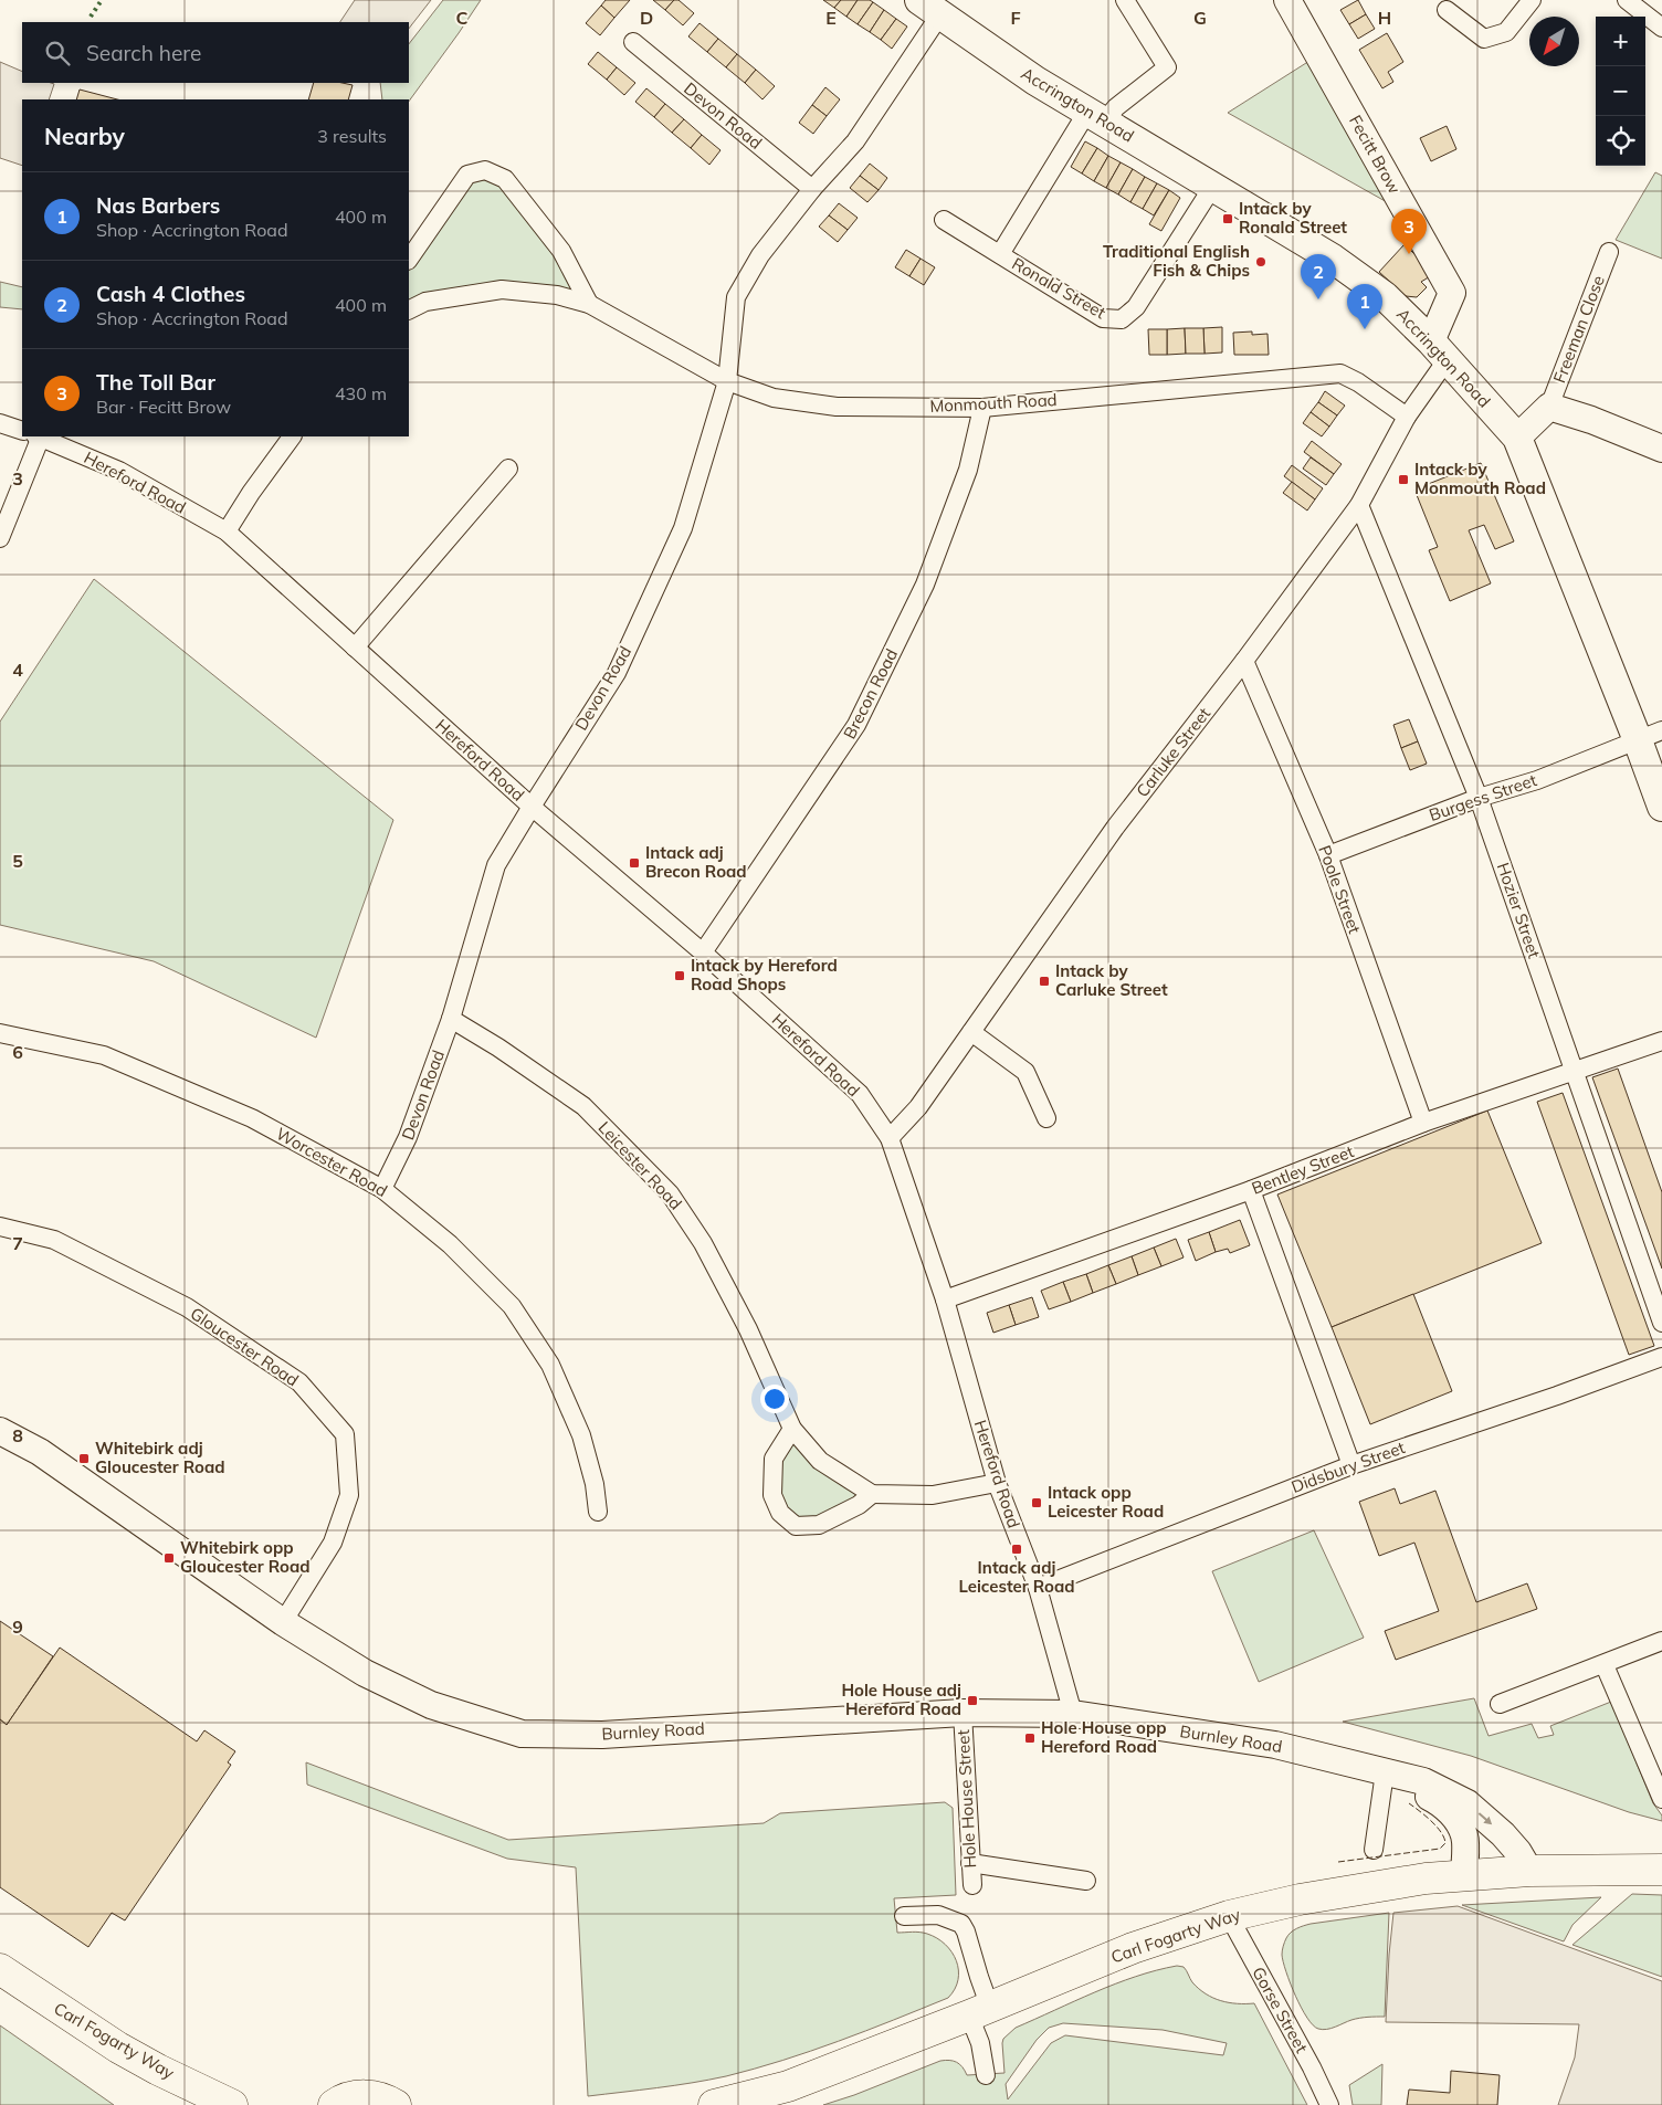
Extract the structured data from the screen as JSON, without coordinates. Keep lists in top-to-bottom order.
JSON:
{
  "streets": {
    "highway": ["Carl Fogarty Way"],
    "main road": ["Accrington Road"],
    "street": [
      "Devon Road",
      "Fecitt Brow",
      "Ronald Street",
      "Freeman Close",
      "Monmouth Road",
      "Hereford Road",
      "Brecon Road",
      "Carluke Street",
      "Burgess Street",
      "Poole Street",
      "Hozier Street",
      "Worcester Road",
      "Leicester Road",
      "Bentley Street",
      "Gloucester Road",
      "Didsbury Street",
      "Burnley Road",
      "Hole House Street",
      "Gorse Street"
    ]
  },
  "crossings": [
    ["Accrington Road", "Devon Road"],
    ["Accrington Road", "Fecitt Brow"],
    ["Accrington Road", "Ronald Street"],
    ["Accrington Road", "Carluke Street"],
    ["Accrington Road", "Burgess Street"],
    ["Devon Road", "Monmouth Road"],
    ["Devon Road", "Hereford Road"],
    ["Devon Road", "Worcester Road"],
    ["Devon Road", "Leicester Road"],
    ["Fecitt Brow", "Carluke Street"],
    ["Monmouth Road", "Brecon Road"],
    ["Monmouth Road", "Carluke Street"],
    ["Hereford Road", "Brecon Road"],
    ["Hereford Road", "Carluke Street"],
    ["Hereford Road", "Bentley Street"],
    ["Hereford Road", "Didsbury Street"],
    ["Hereford Road", "Burnley Road"],
    ["Carluke Street", "Poole Street"],
    ["Carluke Street", "Hozier Street"],
    ["Burgess Street", "Poole Street"],
    ["Burgess Street", "Hozier Street"],
    ["Poole Street", "Bentley Street"],
    ["Hozier Street", "Bentley Street"],
    ["Gloucester Road", "Burnley Road"],
    ["Burnley Road", "Hole House Street"],
    ["Burnley Road", "Carl Fogarty Way"],
    ["Carl Fogarty Way", "Gorse Street"]
  ],
  "places": {
    "transit": [
      "Intack by Ronald Street",
      "Intack by Monmouth Road",
      "Intack adj Brecon Road",
      "Intack by Hereford Road Shops",
      "Intack by Carluke Street",
      "Whitebirk adj Gloucester Road",
      "Intack opp Leicester Road",
      "Intack adj Leicester Road",
      "Whitebirk opp Gloucester Road",
      "Hole House adj Hereford Road",
      "Hole House opp Hereford Road"
    ],
    "other": ["Traditional English Fish & Chips"]
  },
  "north": "bottom left",
  "page": {
    "map_buttons": ["+", "−"],
    "search": "Search here",
    "heading": ["Nearby", "3 results"],
    "list": [
      {
        "mark": "1",
        "name": "Nas Barbers",
        "note": "Shop · Accrington Road",
        "value": "400 m"
      },
      {
        "mark": "2",
        "name": "Cash 4 Clothes",
        "note": "Shop · Accrington Road",
        "value": "400 m"
      },
      {
        "mark": "3",
        "name": "The Toll Bar",
        "note": "Bar · Fecitt Brow",
        "value": "430 m"
      }
    ],
    "pins": ["3", "2", "1"]
  },
  "grid": {
    "columns": [
      "C",
      "D",
      "E",
      "F",
      "G",
      "H"
    ],
    "rows": [
      "3",
      "4",
      "5",
      "6",
      "7",
      "8",
      "9"
    ]
  }
}
